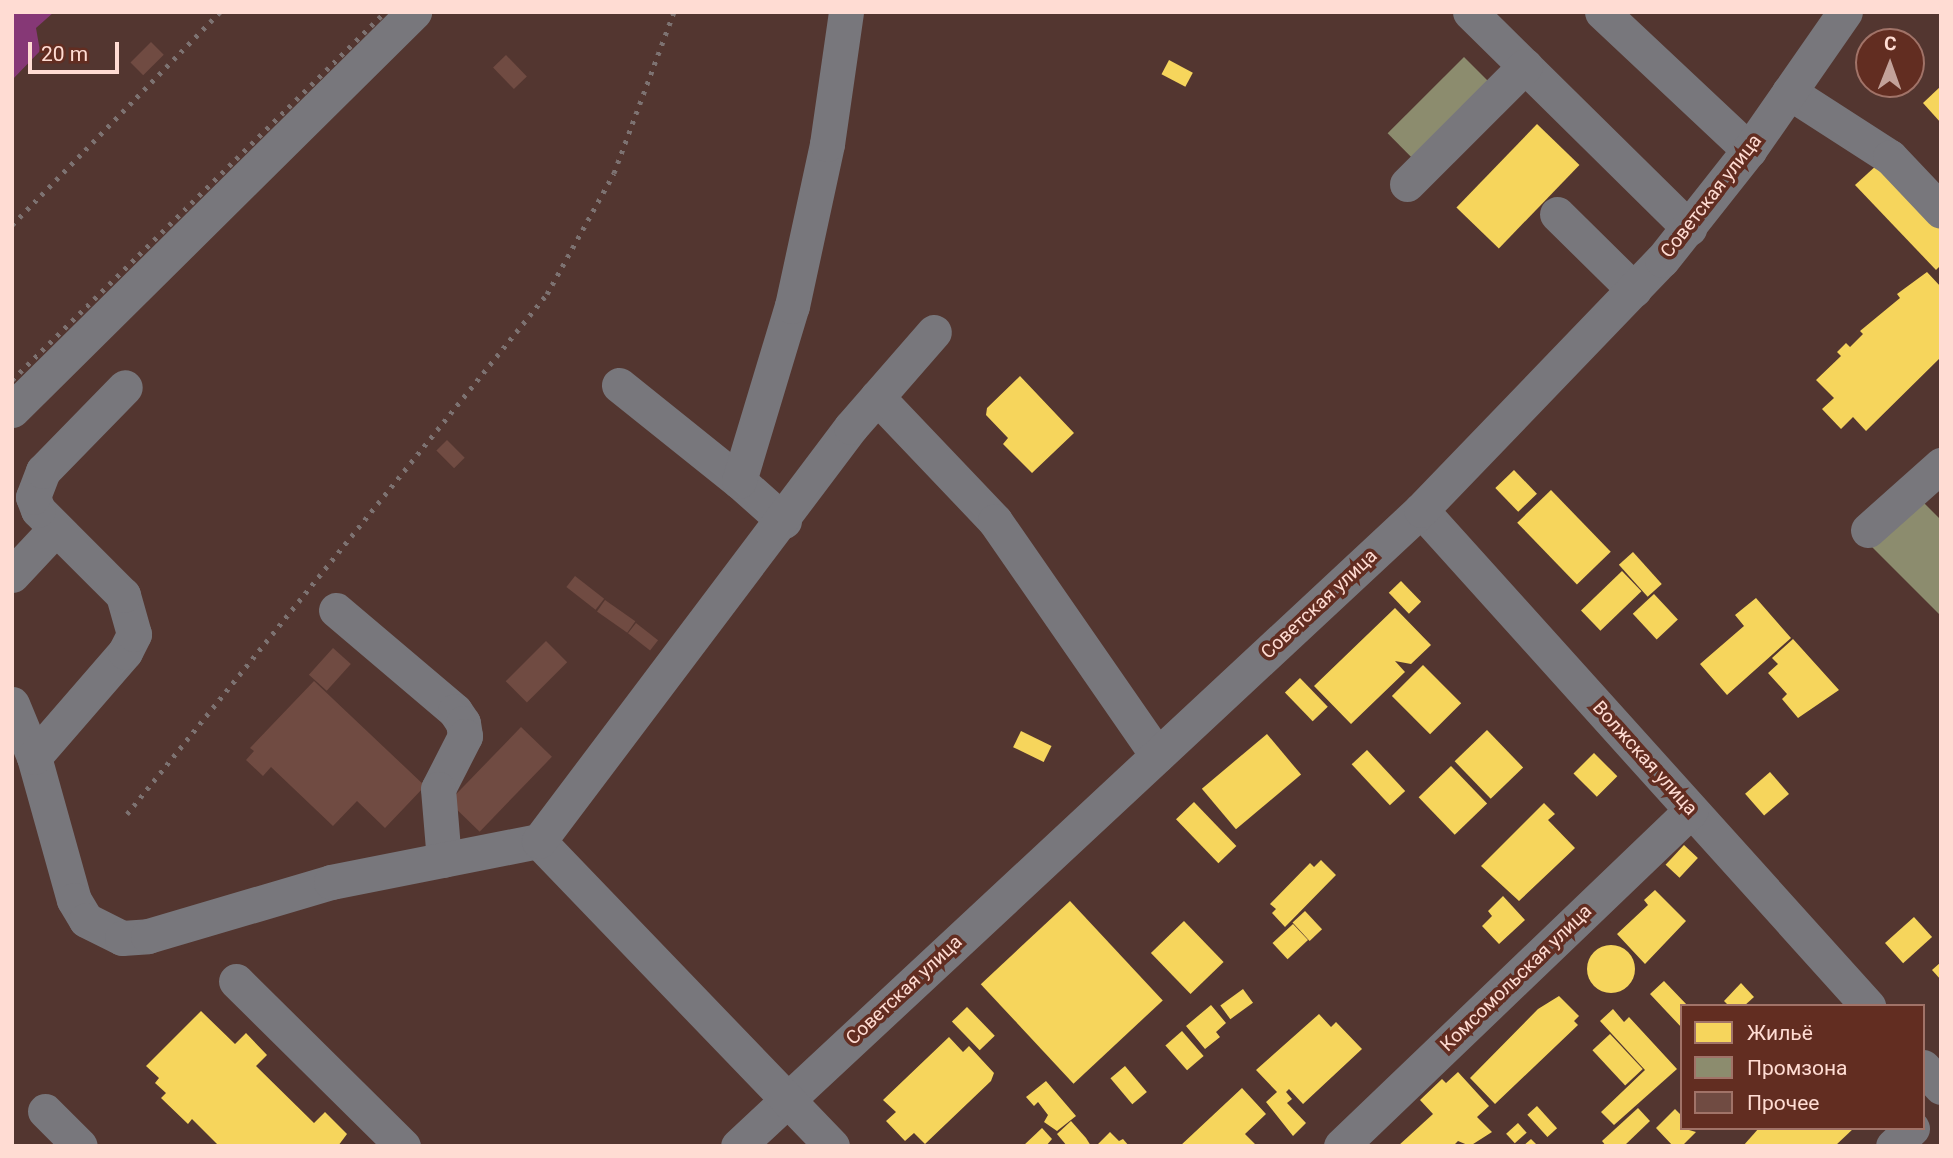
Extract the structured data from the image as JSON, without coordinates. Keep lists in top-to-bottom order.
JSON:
{
  "streets": {
    "street": ["Советская улица", "Волжская улица", "Комсомольская улица"]
  },
  "crossings": [
    ["Советская улица", "Волжская улица"],
    ["Волжская улица", "Комсомольская улица"]
  ],
  "legend": ["Жильё", "Промзона", "Прочее"],
  "scale_bar": "20 m",
  "north": "top"
}
